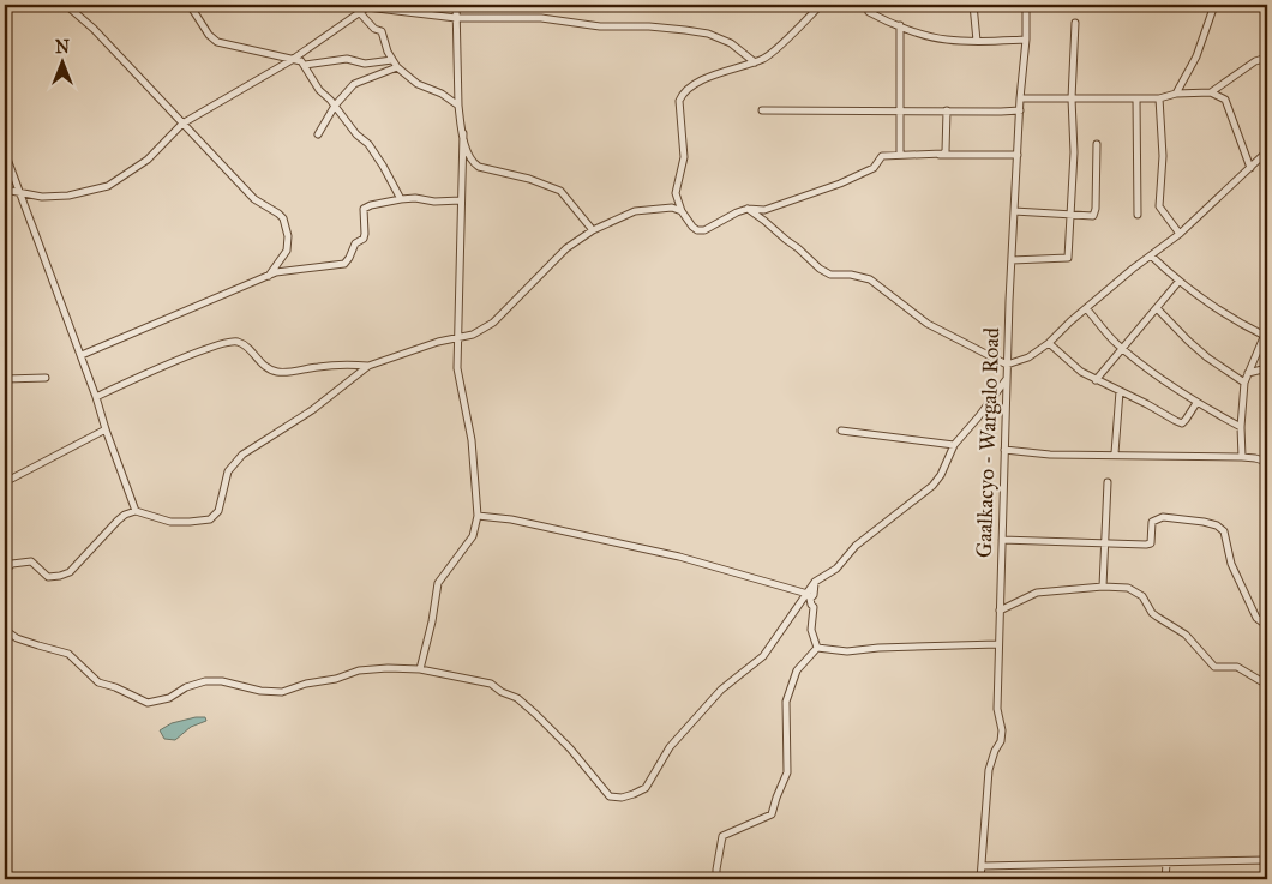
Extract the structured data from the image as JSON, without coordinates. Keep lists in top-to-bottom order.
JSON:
{
  "streets": {
    "street": ["Gaalkacyo - Wargalo Road"]
  },
  "north": "top"
}
